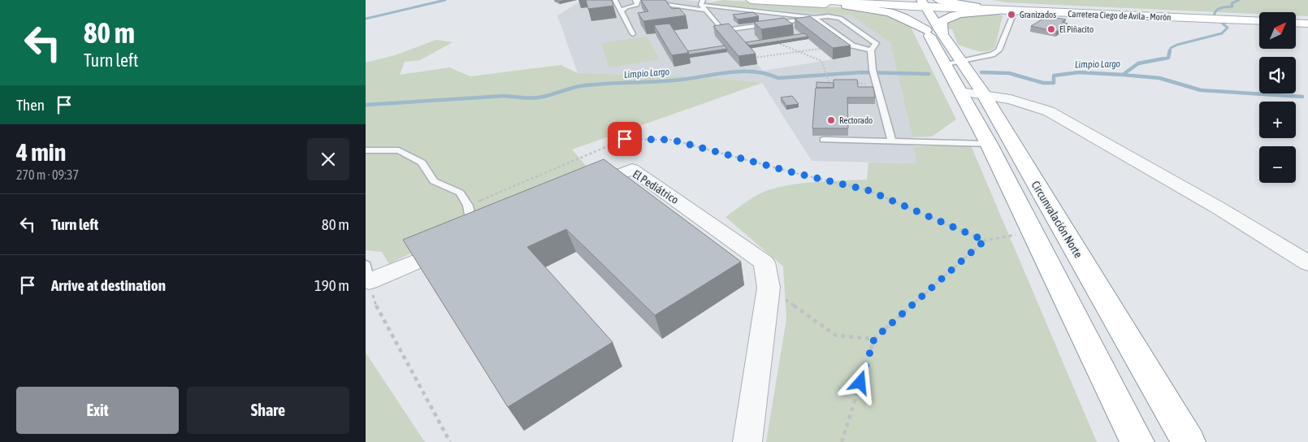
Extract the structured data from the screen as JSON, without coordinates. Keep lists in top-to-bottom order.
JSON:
{
  "streets": {
    "main road": ["Carretera Ciego de Ávila - Morón", "Circunvalación Norte"],
    "street": ["El Pediátrico"]
  },
  "crossings": [
    ["Carretera Ciego de Ávila - Morón", "Circunvalación Norte"]
  ],
  "water": ["Limpio Largo"],
  "places": ["Granizados", "El Piñacito", "Rectorado"],
  "north": "top right",
  "page": {
    "turn": ["80 m", "Turn left"],
    "map_buttons": ["+", "−"],
    "then": "Then",
    "heading": ["4 min", "270 m · 09:37"],
    "list": [
      {
        "name": "Turn left",
        "value": "80 m"
      },
      {
        "name": "Arrive at destination",
        "value": "190 m"
      }
    ],
    "buttons": ["Exit", "Share"]
  }
}
